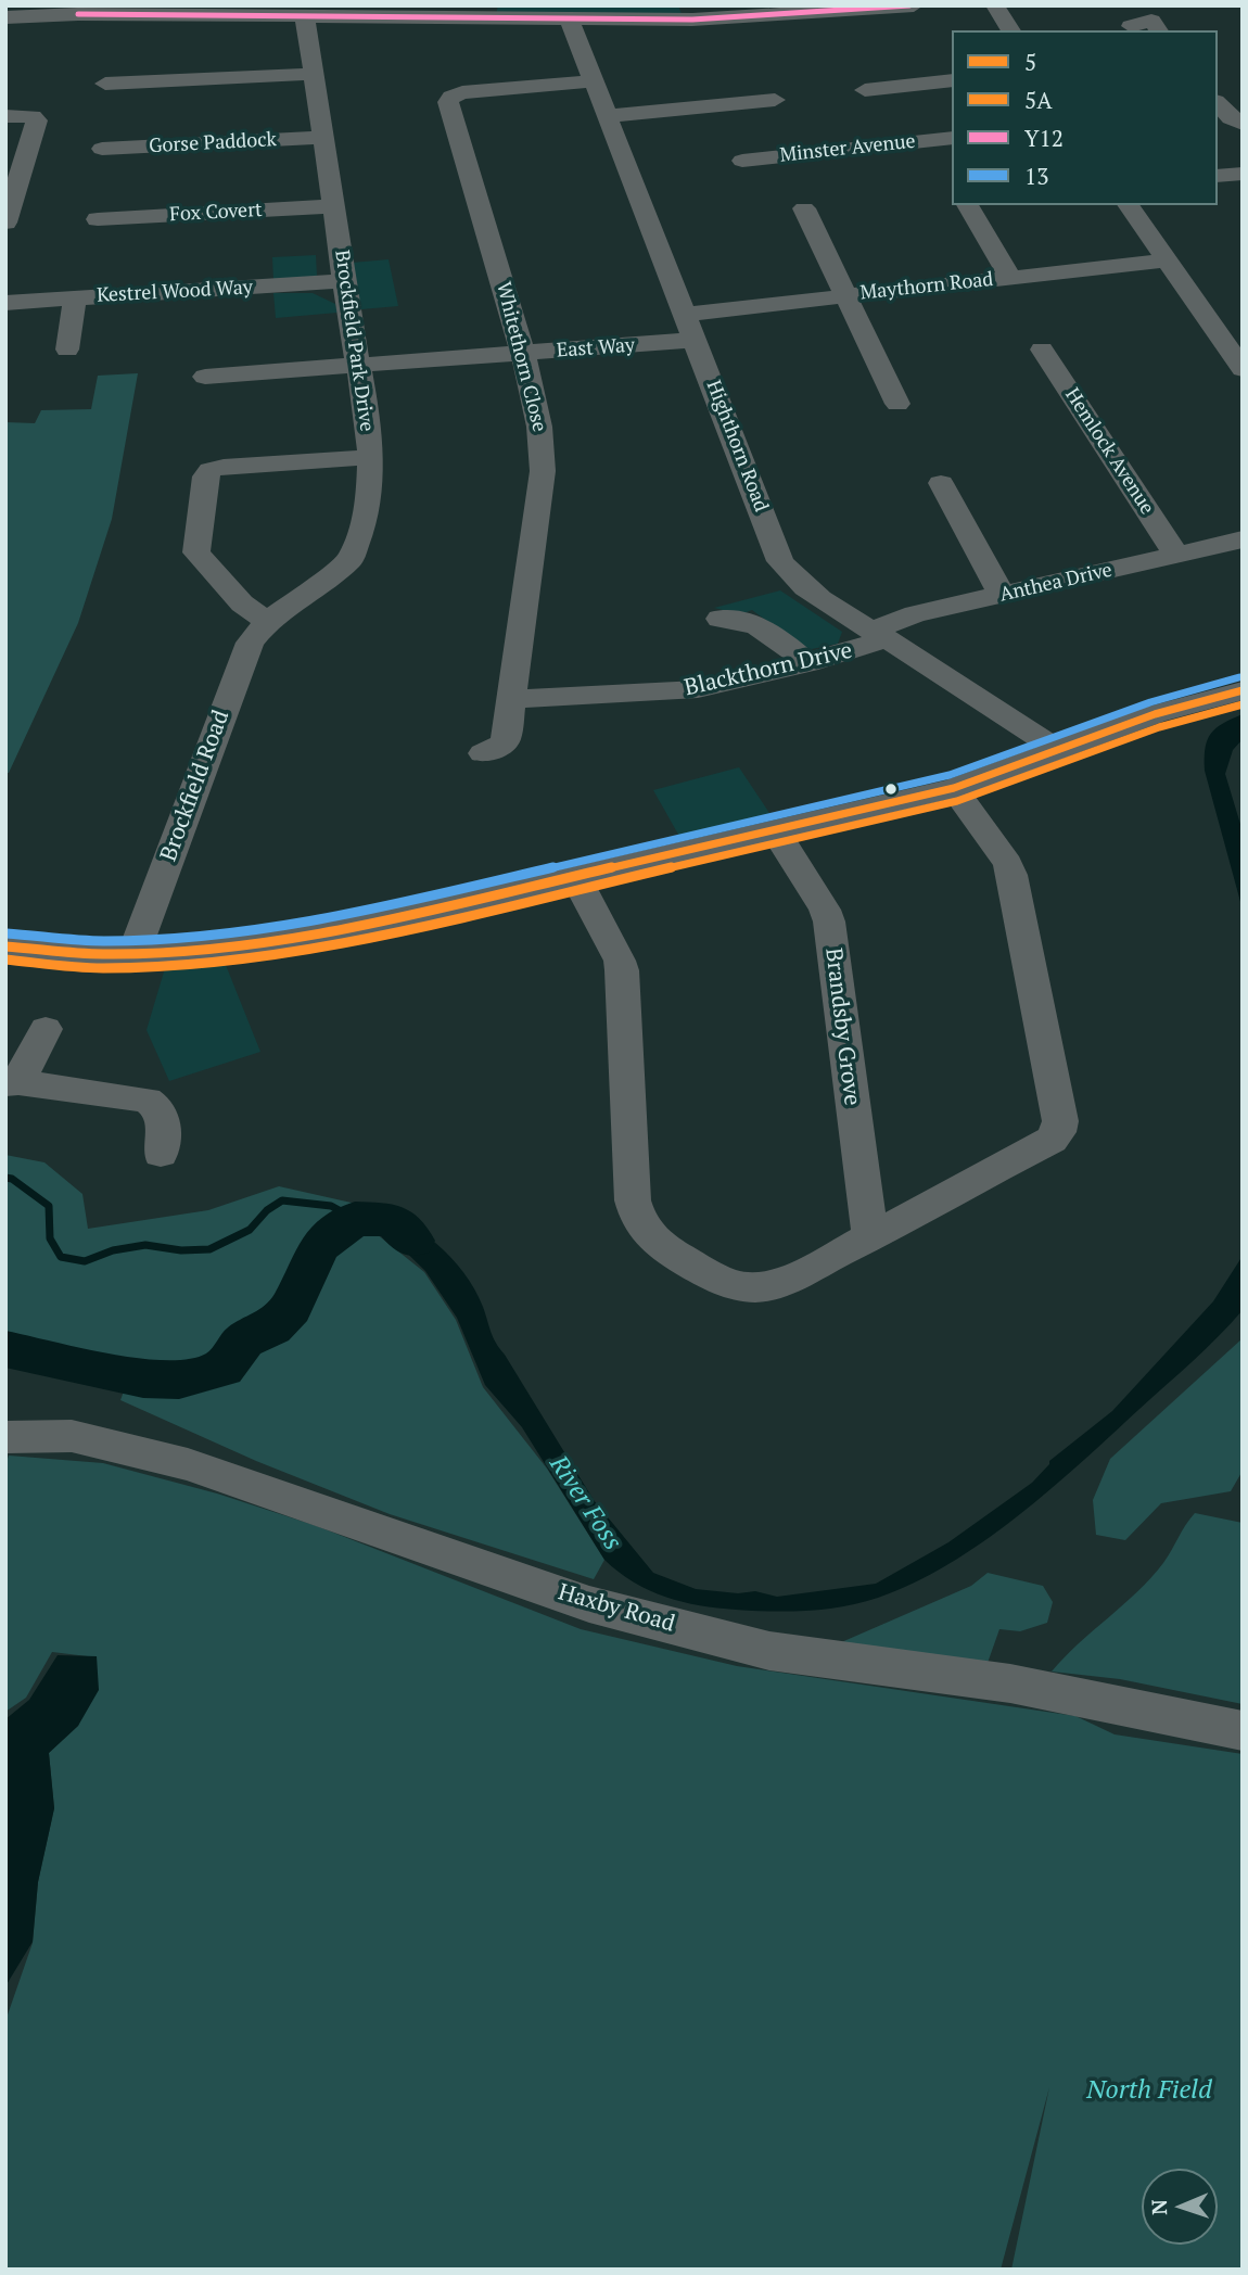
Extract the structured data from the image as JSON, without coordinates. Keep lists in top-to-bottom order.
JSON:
{
  "streets": {
    "street": [
      "Gorse Paddock",
      "Minster Avenue",
      "Fox Covert",
      "Maythorn Road",
      "Kestrel Wood Way",
      "Brockfield Park Drive",
      "East Way",
      "Whitethorn Close",
      "Highthorn Road",
      "Hemlock Avenue",
      "Anthea Drive",
      "Blackthorn Drive",
      "Brockfield Road",
      "Brandsby Grove",
      "Haxby Road"
    ]
  },
  "crossings": [
    ["Gorse Paddock", "Brockfield Park Drive"],
    ["Fox Covert", "Brockfield Park Drive"],
    ["Maythorn Road", "Highthorn Road"],
    ["Kestrel Wood Way", "Brockfield Park Drive"],
    ["Brockfield Park Drive", "East Way"],
    ["Brockfield Park Drive", "Brockfield Road"],
    ["East Way", "Whitethorn Close"],
    ["East Way", "Highthorn Road"],
    ["Whitethorn Close", "Highthorn Road"],
    ["Whitethorn Close", "Blackthorn Drive"],
    ["Highthorn Road", "Anthea Drive"],
    ["Highthorn Road", "Blackthorn Drive"],
    ["Hemlock Avenue", "Anthea Drive"],
    ["Anthea Drive", "Blackthorn Drive"]
  ],
  "water": ["River Foss"],
  "parks": ["North Field"],
  "lines": [
    "transit line Y12",
    "transit line 13",
    "transit line 5",
    "transit line 5A"
  ],
  "legend": [
    "5",
    "5A",
    "Y12",
    "13"
  ],
  "north": "left"
}
